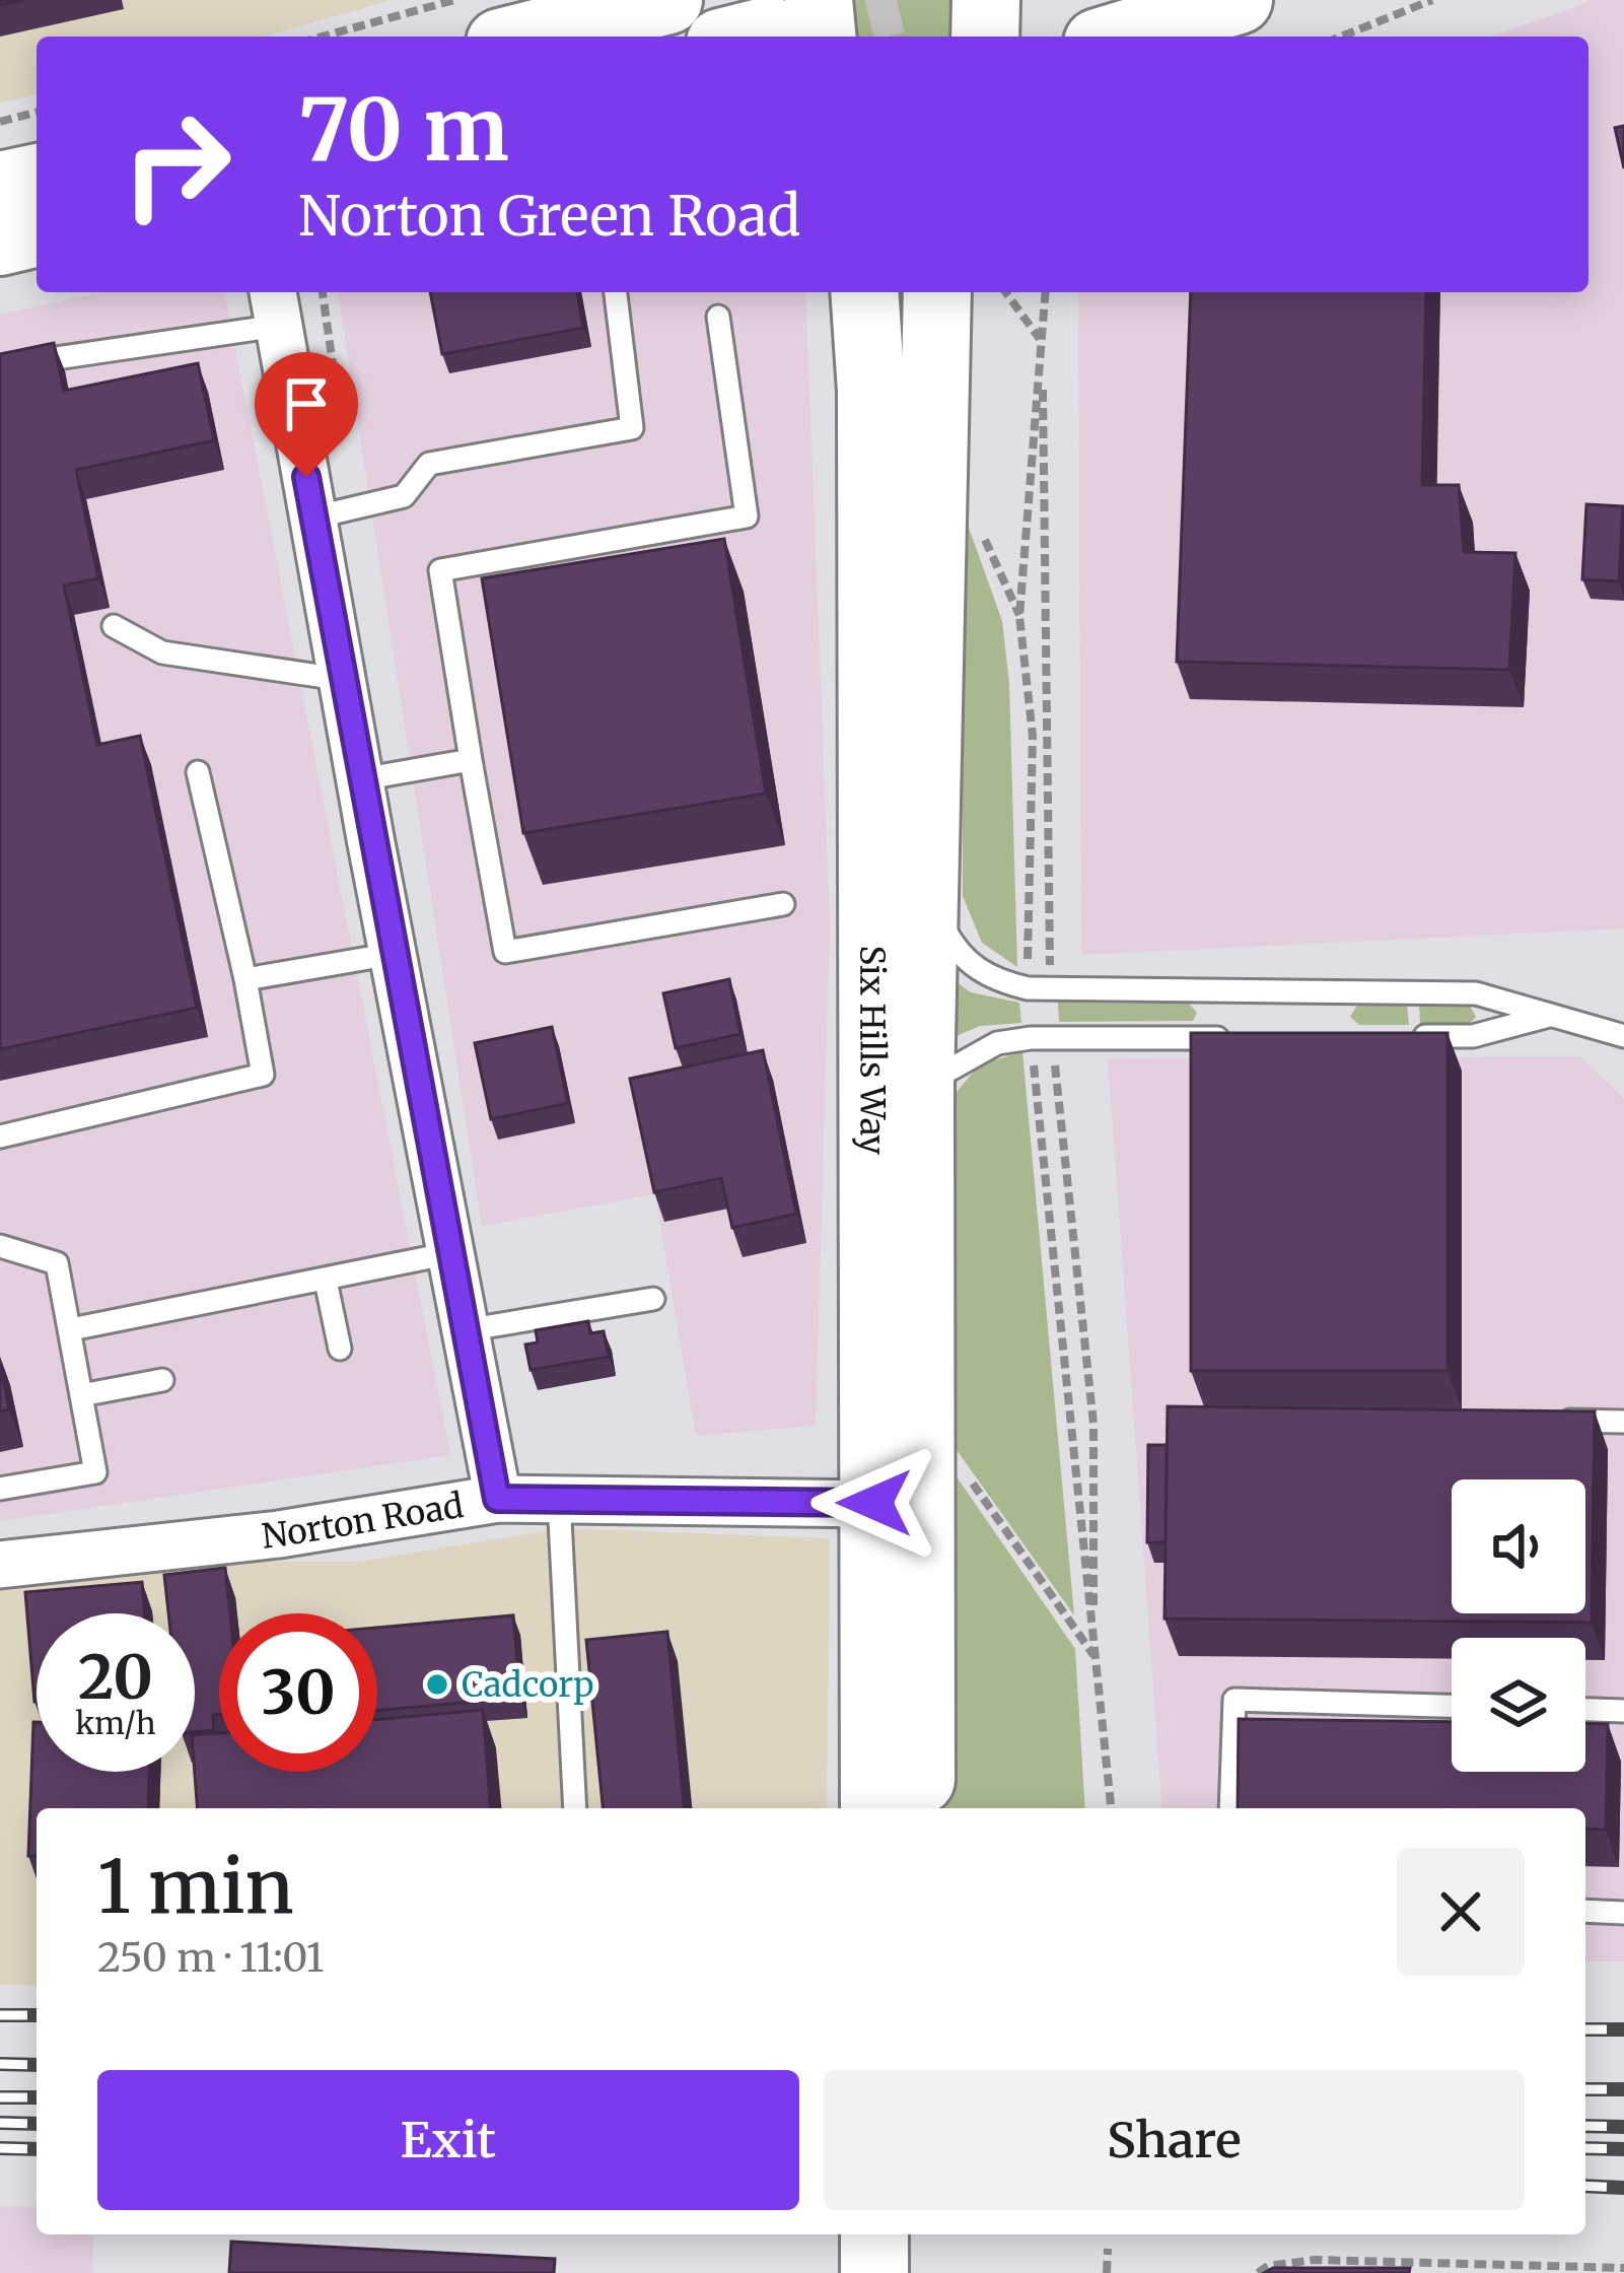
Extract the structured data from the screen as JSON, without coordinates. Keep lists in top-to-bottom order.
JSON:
{
  "streets": {
    "main road": ["Six Hills Way"],
    "street": ["Norton Road"]
  },
  "crossings": [
    ["Six Hills Way", "Norton Road"]
  ],
  "places": ["Cadcorp"],
  "page": {
    "turn": ["70 m", "Norton Green Road"],
    "speed": "20 km/h",
    "limit": "30",
    "heading": ["1 min", "250 m · 11:01"],
    "buttons": ["Exit", "Share"]
  }
}
